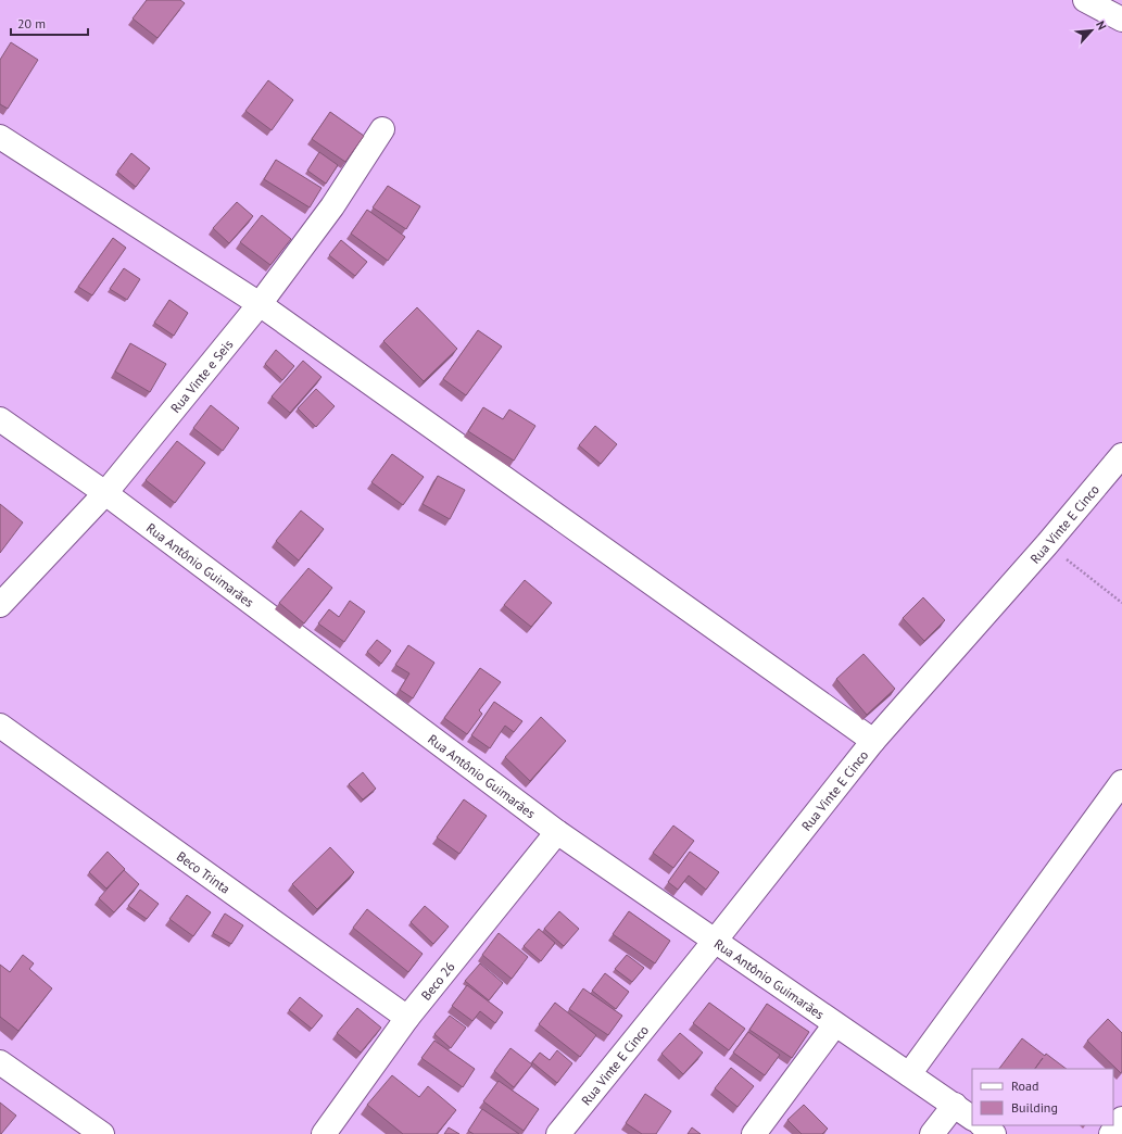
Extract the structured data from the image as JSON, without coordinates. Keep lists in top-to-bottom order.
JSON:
{
  "streets": {
    "street": [
      "Rua Vinte e Seis",
      "Rua Vinte E Cinco",
      "Rua Antônio Guimarães",
      "Beco Trinta",
      "Beco 26"
    ]
  },
  "crossings": [
    ["Rua Vinte e Seis", "Rua Antônio Guimarães"],
    ["Rua Vinte E Cinco", "Rua Antônio Guimarães"],
    ["Rua Antônio Guimarães", "Beco 26"],
    ["Beco Trinta", "Beco 26"]
  ],
  "legend": ["Road", "Building"],
  "scale_bar": "20 m",
  "north": "top right"
}
